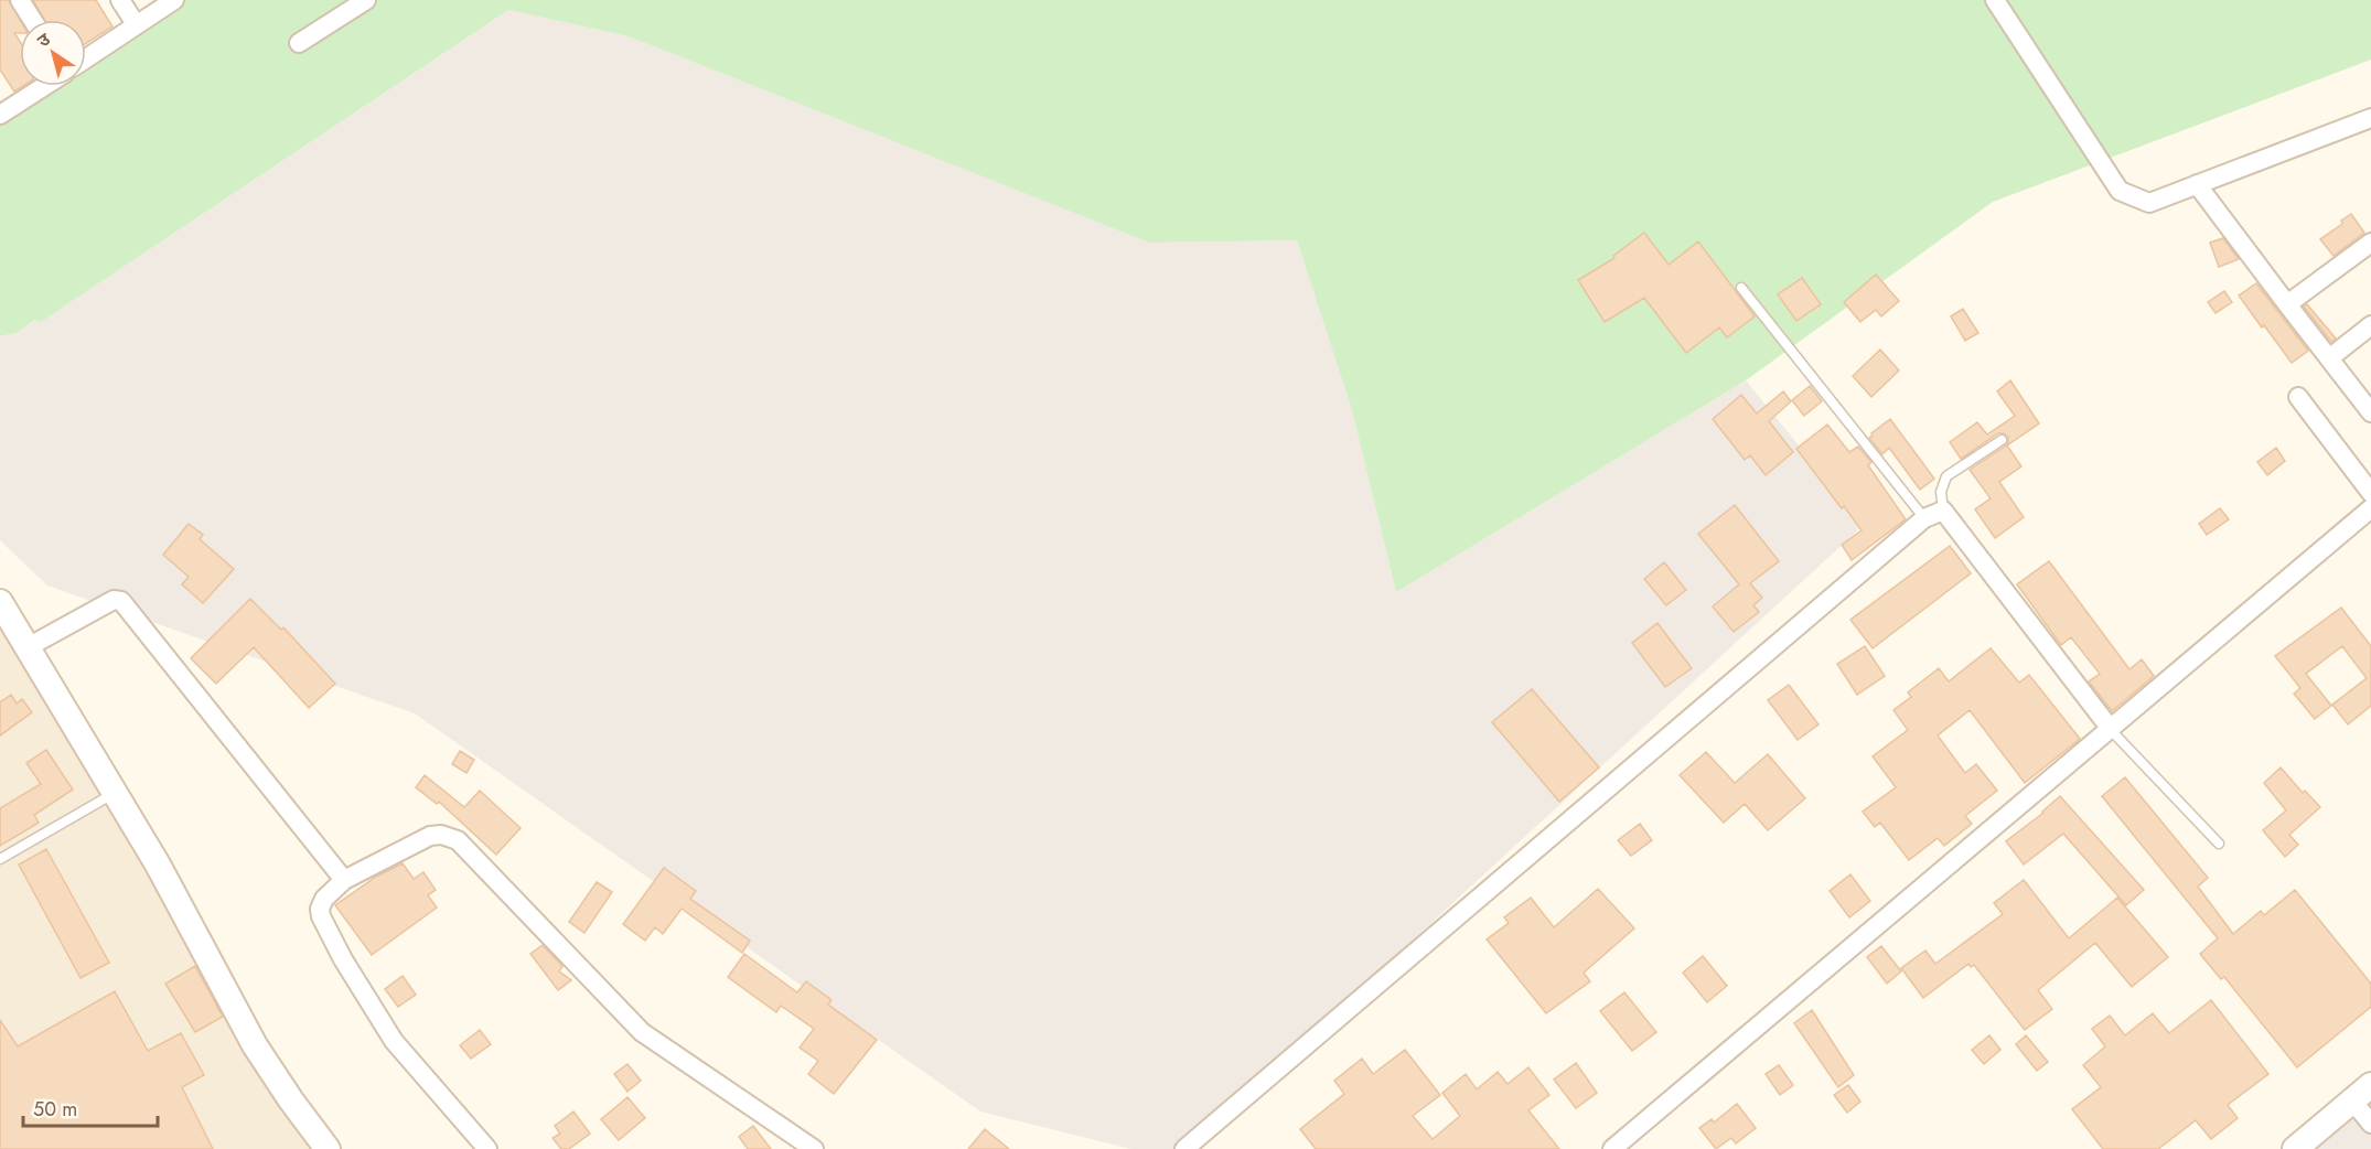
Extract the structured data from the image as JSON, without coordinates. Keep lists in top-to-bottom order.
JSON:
{
  "scale_bar": "50 m",
  "north": "top left"
}
